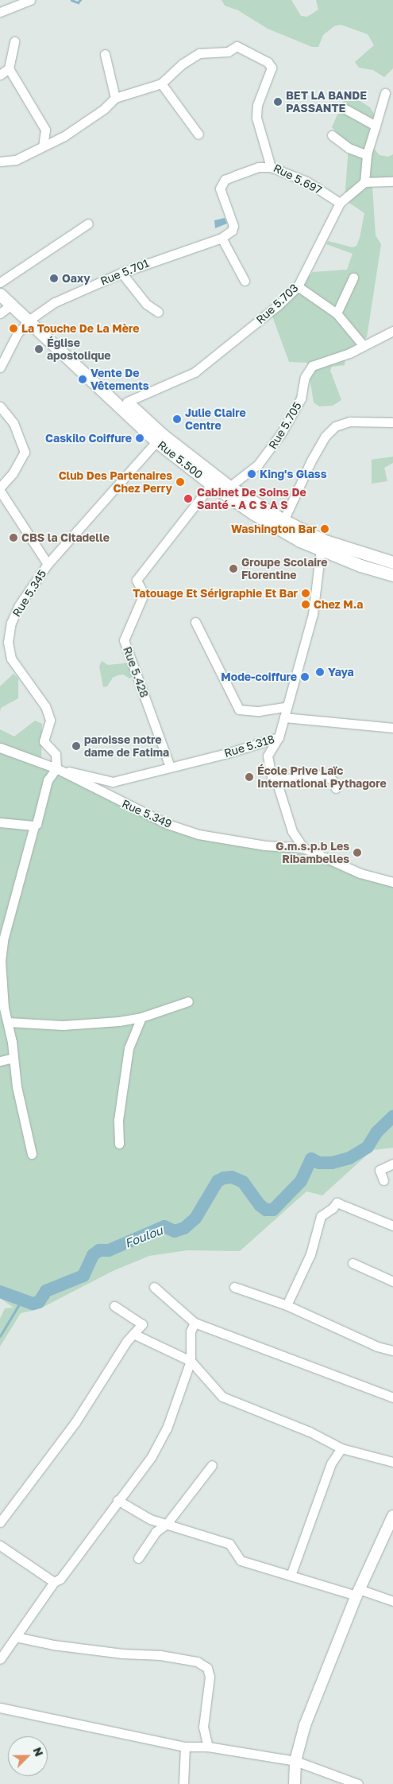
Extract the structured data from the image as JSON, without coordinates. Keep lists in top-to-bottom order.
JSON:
{
  "streets": {
    "main road": ["Rue 5.500"],
    "street": [
      "Rue 5.697",
      "Rue 5.701",
      "Rue 5.703",
      "Rue 5.705",
      "Rue 5.345",
      "Rue 5.428",
      "Rue 5.318",
      "Rue 5.349"
    ]
  },
  "crossings": [
    ["Rue 5.697", "Rue 5.703"],
    ["Rue 5.701", "Rue 5.500"],
    ["Rue 5.703", "Rue 5.500"],
    ["Rue 5.705", "Rue 5.500"],
    ["Rue 5.500", "Rue 5.345"],
    ["Rue 5.500", "Rue 5.428"],
    ["Rue 5.500", "Rue 5.318"],
    ["Rue 5.345", "Rue 5.318"],
    ["Rue 5.345", "Rue 5.349"],
    ["Rue 5.428", "Rue 5.318"],
    ["Rue 5.318", "Rue 5.349"]
  ],
  "water": ["Foulou"],
  "places": [
    "BET LA BANDE PASSANTE",
    "Oaxy",
    "La Touche De La Mère",
    "Église apostolique",
    "Vente De Vêtements",
    "Julie Claire Centre",
    "Caskilo Coiffure",
    "King's Glass",
    "Club Des Partenaires Chez Perry",
    "Cabinet De Soins De Santé - A C S A S",
    "Washington Bar",
    "CBS la Citadelle",
    "Groupe Scolaire Florentine",
    "Tatouage Et Sérigraphie Et Bar",
    "Chez M.a",
    "Yaya",
    "Mode-coiffure",
    "paroisse notre dame de Fatima",
    "École Prive Laïc International Pythagore",
    "G.m.s.p.b Les Ribambelles"
  ],
  "north": "top right"
}
